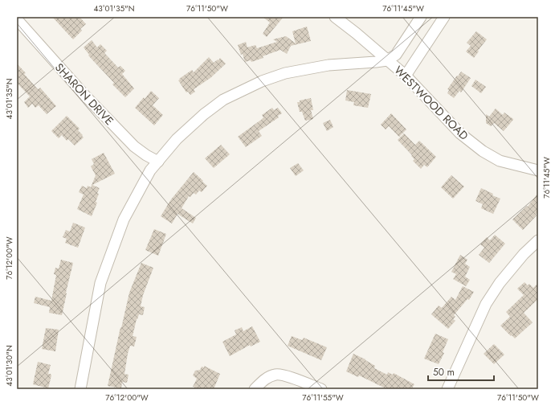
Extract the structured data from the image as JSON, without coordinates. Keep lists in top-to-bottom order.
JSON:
{
  "streets": {
    "street": ["SHARON DRIVE", "WESTWOOD ROAD"]
  },
  "scale_bar": "50 m",
  "coordinates": [
    "43°01'35\"N",
    "76°11'50\"W",
    "76°11'45\"W",
    "76°12'00\"W",
    "43°01'30\"N",
    "76°11'55\"W"
  ]
}
